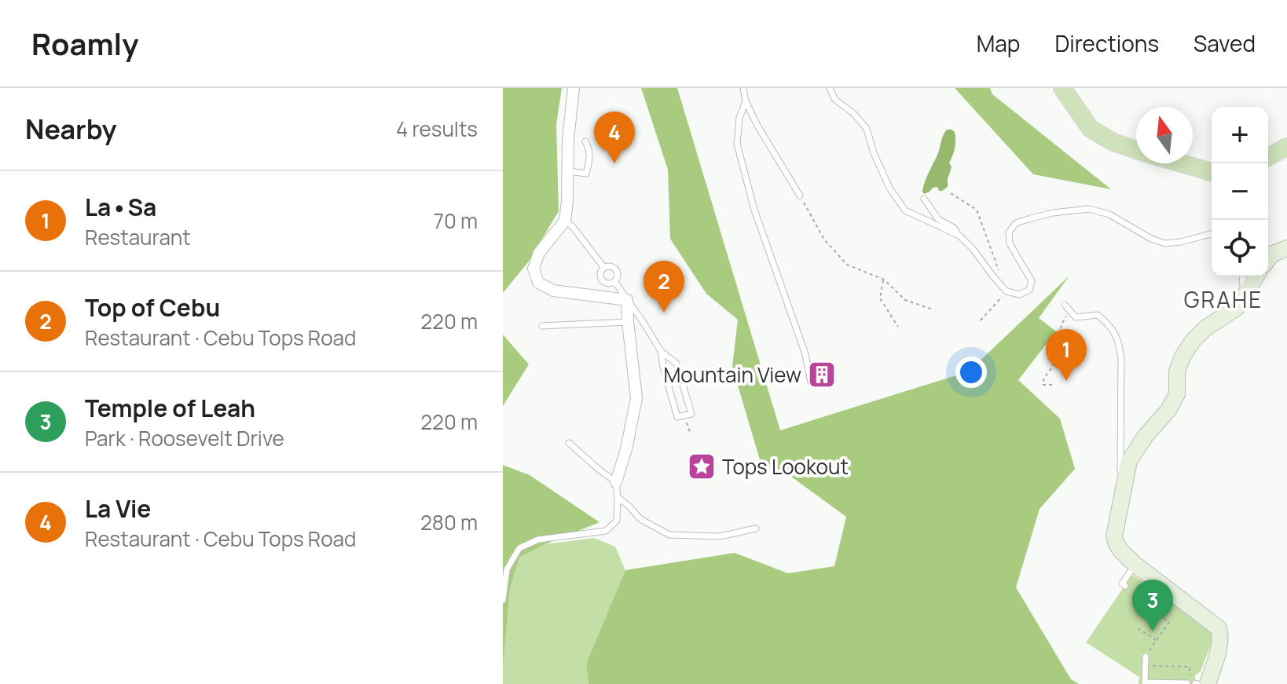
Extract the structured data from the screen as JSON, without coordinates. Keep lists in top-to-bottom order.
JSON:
{
  "districts": ["GRAHE"],
  "places": {
    "building": ["Mountain View"],
    "place": ["Tops Lookout"]
  },
  "north": "top",
  "page": {
    "header": "Roamly",
    "nav": ["Map", "Directions", "Saved"],
    "heading": ["Nearby", "4 results"],
    "map_buttons": ["+", "−"],
    "pins": [
      "4",
      "2",
      "1",
      "3"
    ],
    "list": [
      {
        "mark": "1",
        "name": "La•Sa",
        "note": "Restaurant",
        "value": "70 m"
      },
      {
        "mark": "2",
        "name": "Top of Cebu",
        "note": "Restaurant · Cebu Tops Road",
        "value": "220 m"
      },
      {
        "mark": "3",
        "name": "Temple of Leah",
        "note": "Park · Roosevelt Drive",
        "value": "220 m"
      },
      {
        "mark": "4",
        "name": "La Vie",
        "note": "Restaurant · Cebu Tops Road",
        "value": "280 m"
      }
    ]
  }
}
